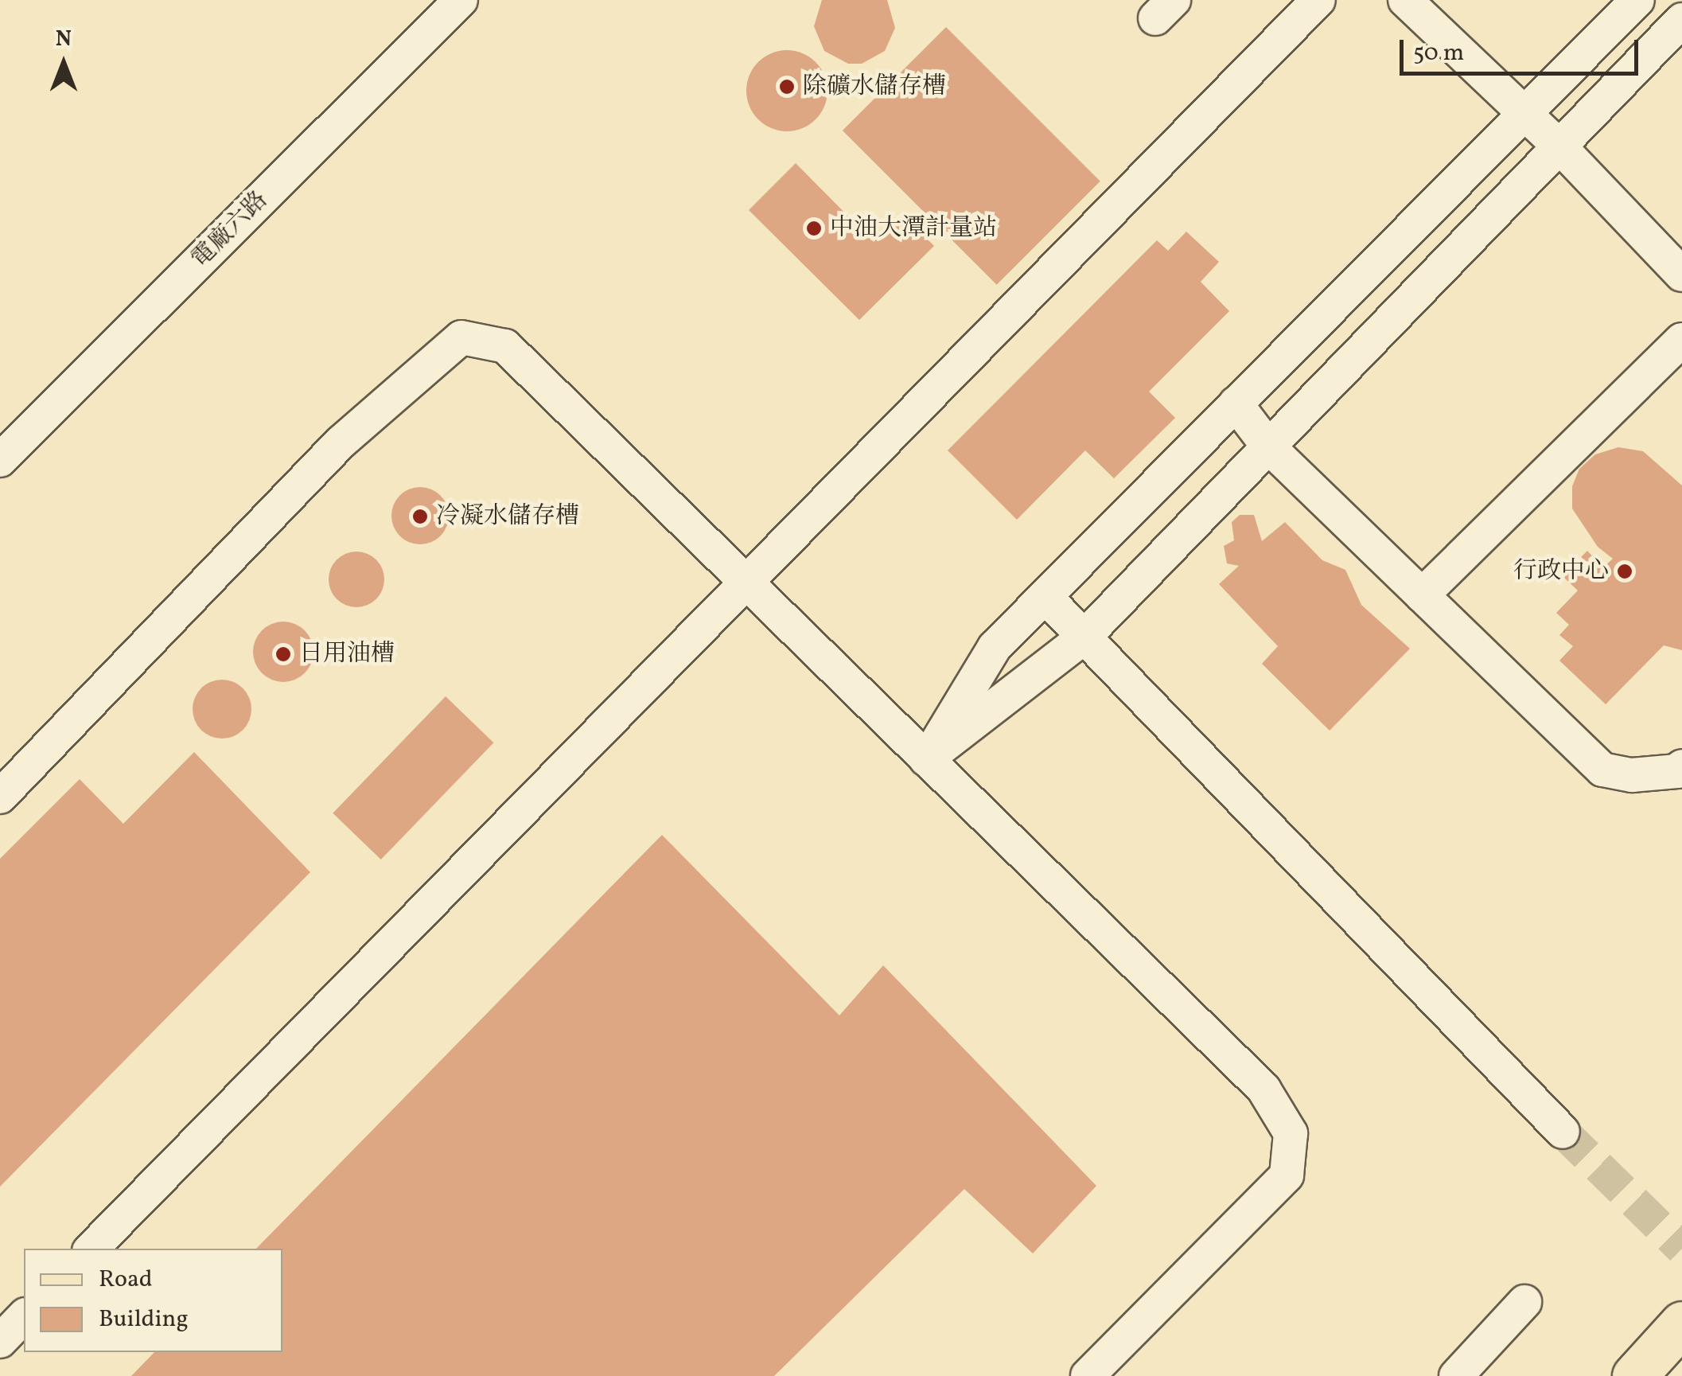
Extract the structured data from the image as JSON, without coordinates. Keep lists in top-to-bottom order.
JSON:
{
  "streets": {
    "street": ["電廠六路"]
  },
  "places": [
    "除礦水儲存槽",
    "中油大潭計量站",
    "冷凝水儲存槽",
    "行政中心",
    "日用油槽"
  ],
  "legend": ["Road", "Building"],
  "scale_bar": "50 m",
  "north": "top"
}
